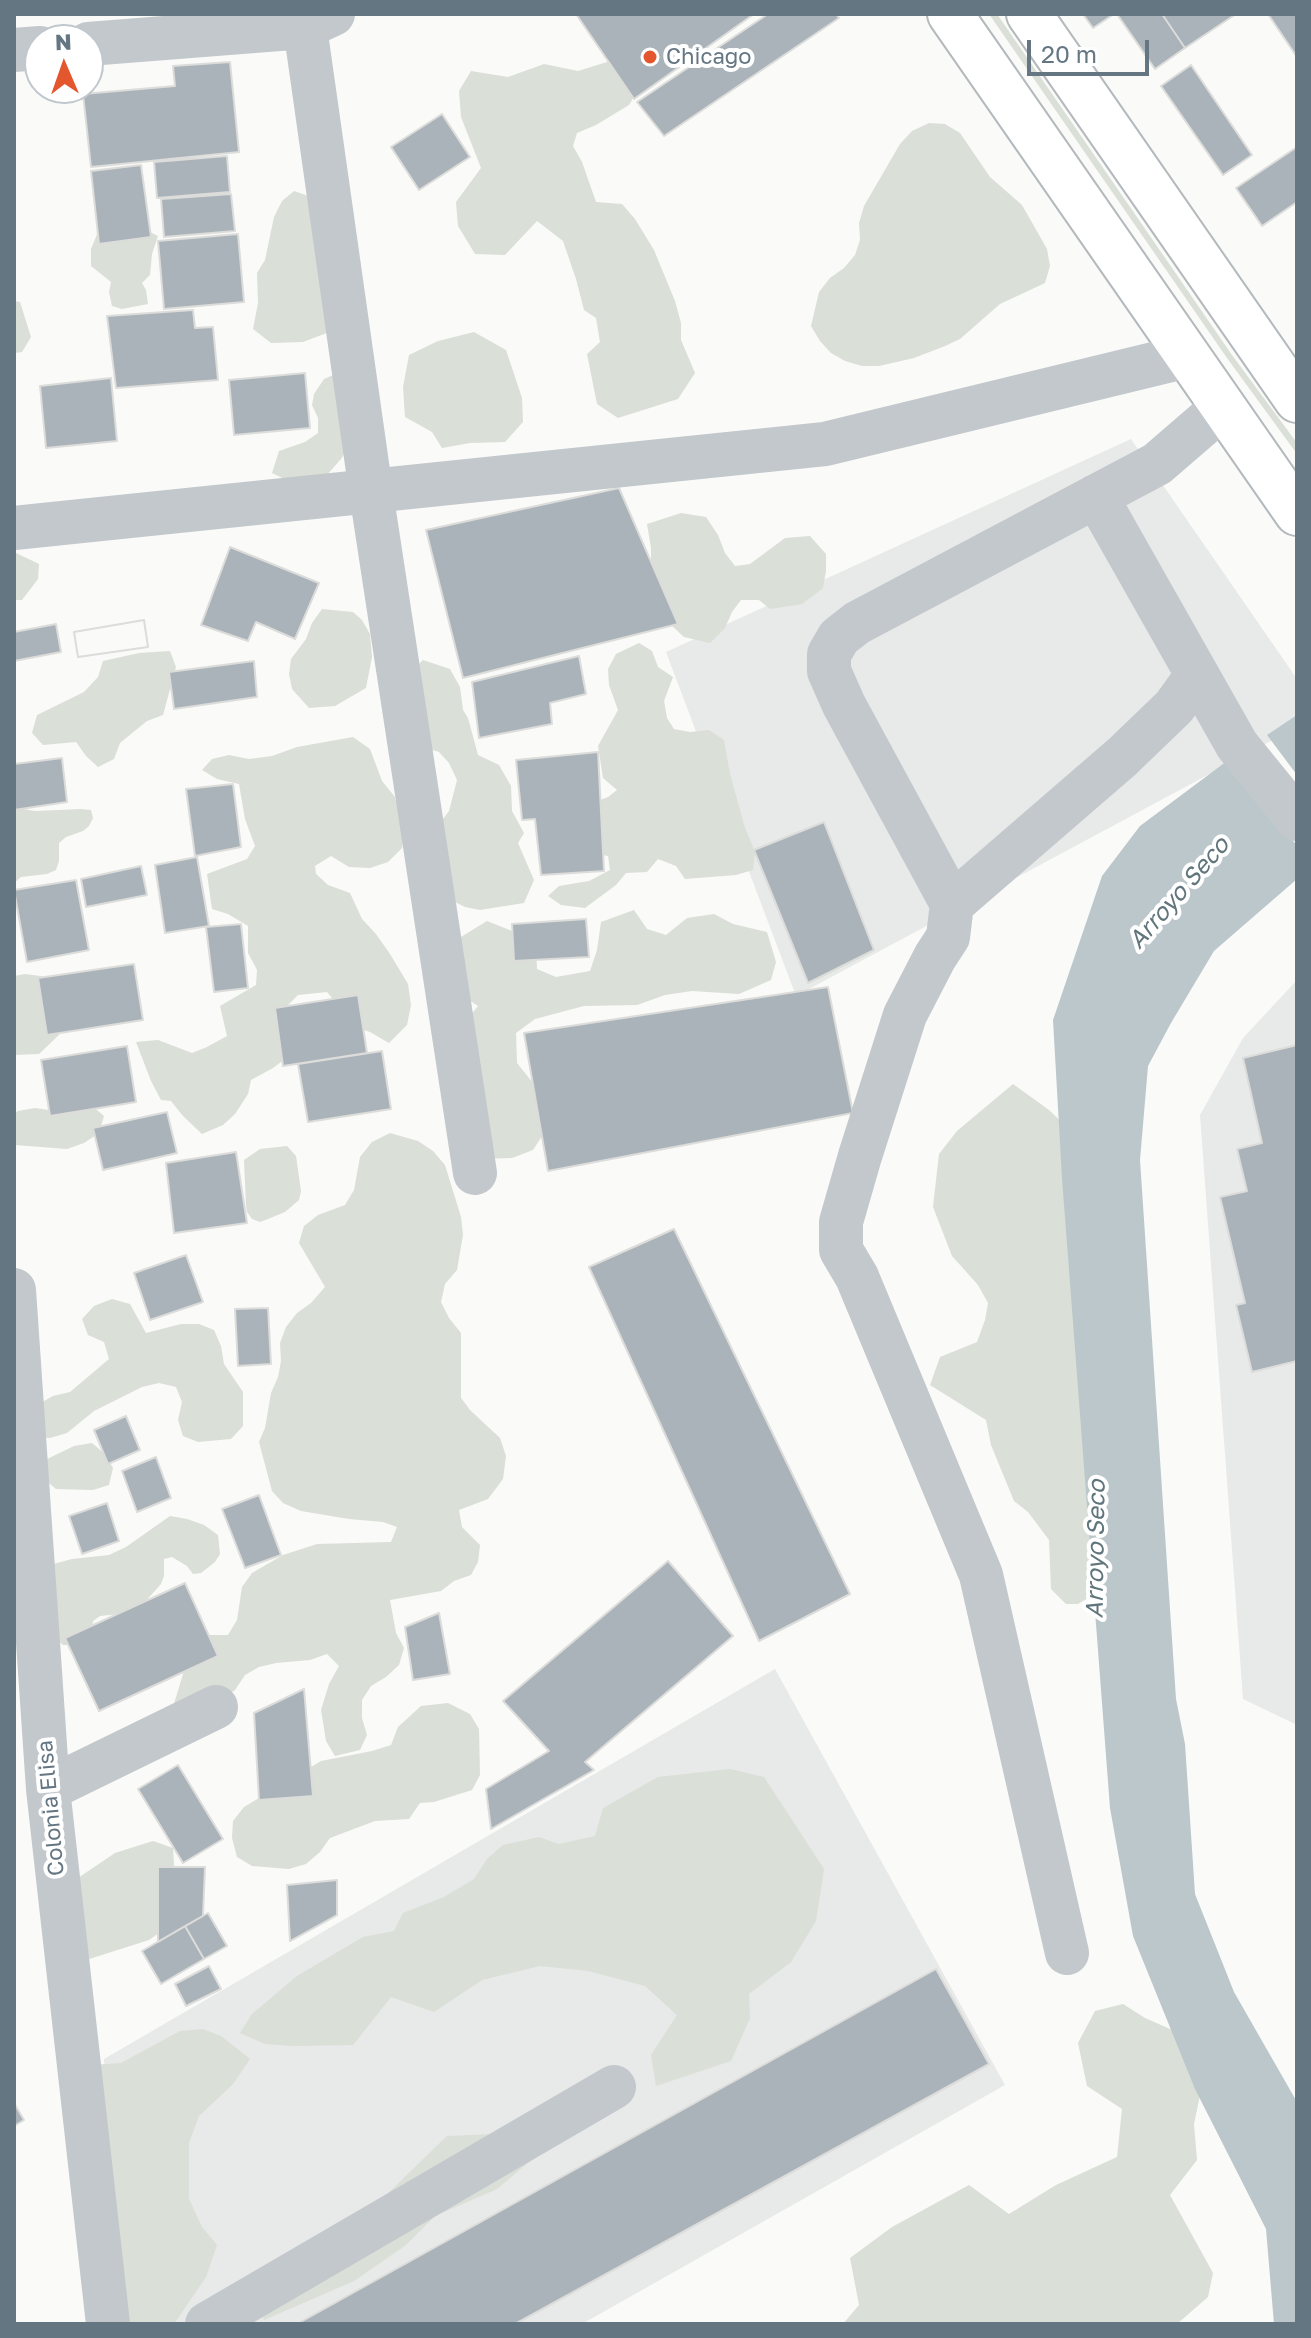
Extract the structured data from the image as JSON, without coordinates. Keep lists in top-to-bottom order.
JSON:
{
  "streets": {
    "street": ["Colonia Elisa"]
  },
  "water": ["Arroyo Seco"],
  "places": ["Chicago"],
  "scale_bar": "20 m",
  "north": "top"
}
